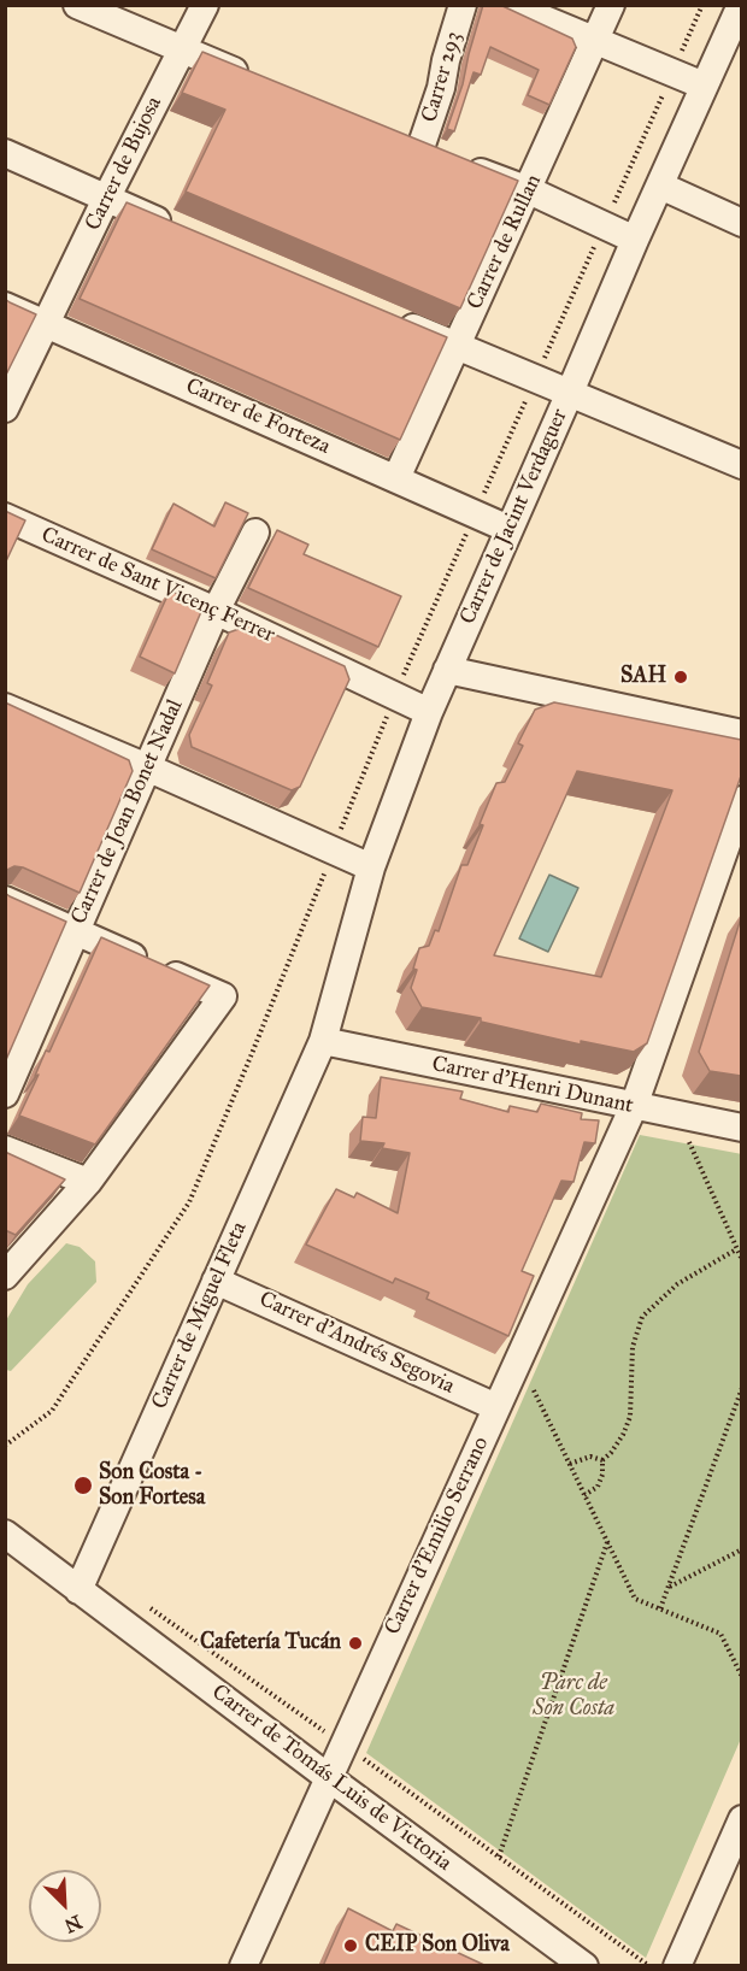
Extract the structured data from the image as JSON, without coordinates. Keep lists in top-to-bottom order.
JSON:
{
  "streets": {
    "street": [
      "Carrer 293",
      "Carrer de Bujosa",
      "Carrer de Rullan",
      "Carrer de Forteza",
      "Carrer de Jacint Verdaguer",
      "Carrer de Sant Vicenç Ferrer",
      "Carrer de Joan Bonet Nadal",
      "Carrer d'Henri Dunant",
      "Carrer de Miguel Fleta",
      "Carrer d'Andrés Segovia",
      "Carrer d'Emilio Serrano",
      "Carrer de Tomás Luis de Victoria"
    ]
  },
  "crossings": [
    ["Carrer de Bujosa", "Carrer de Forteza"],
    ["Carrer de Rullan", "Carrer de Forteza"],
    ["Carrer de Forteza", "Carrer de Jacint Verdaguer"],
    ["Carrer de Jacint Verdaguer", "Carrer de Sant Vicenç Ferrer"],
    ["Carrer de Jacint Verdaguer", "Carrer d'Henri Dunant"],
    ["Carrer de Jacint Verdaguer", "Carrer de Miguel Fleta"],
    ["Carrer de Sant Vicenç Ferrer", "Carrer de Joan Bonet Nadal"],
    ["Carrer d'Henri Dunant", "Carrer de Miguel Fleta"],
    ["Carrer d'Henri Dunant", "Carrer d'Emilio Serrano"],
    ["Carrer de Miguel Fleta", "Carrer d'Andrés Segovia"],
    ["Carrer de Miguel Fleta", "Carrer de Tomás Luis de Victoria"],
    ["Carrer d'Andrés Segovia", "Carrer d'Emilio Serrano"],
    ["Carrer d'Emilio Serrano", "Carrer de Tomás Luis de Victoria"]
  ],
  "parks": ["Parc de Son Costa"],
  "places": [
    "SAH",
    "Son Costa - Son Fortesa",
    "Cafetería Tucán",
    "CEIP Son Oliva"
  ],
  "north": "bottom right"
}
